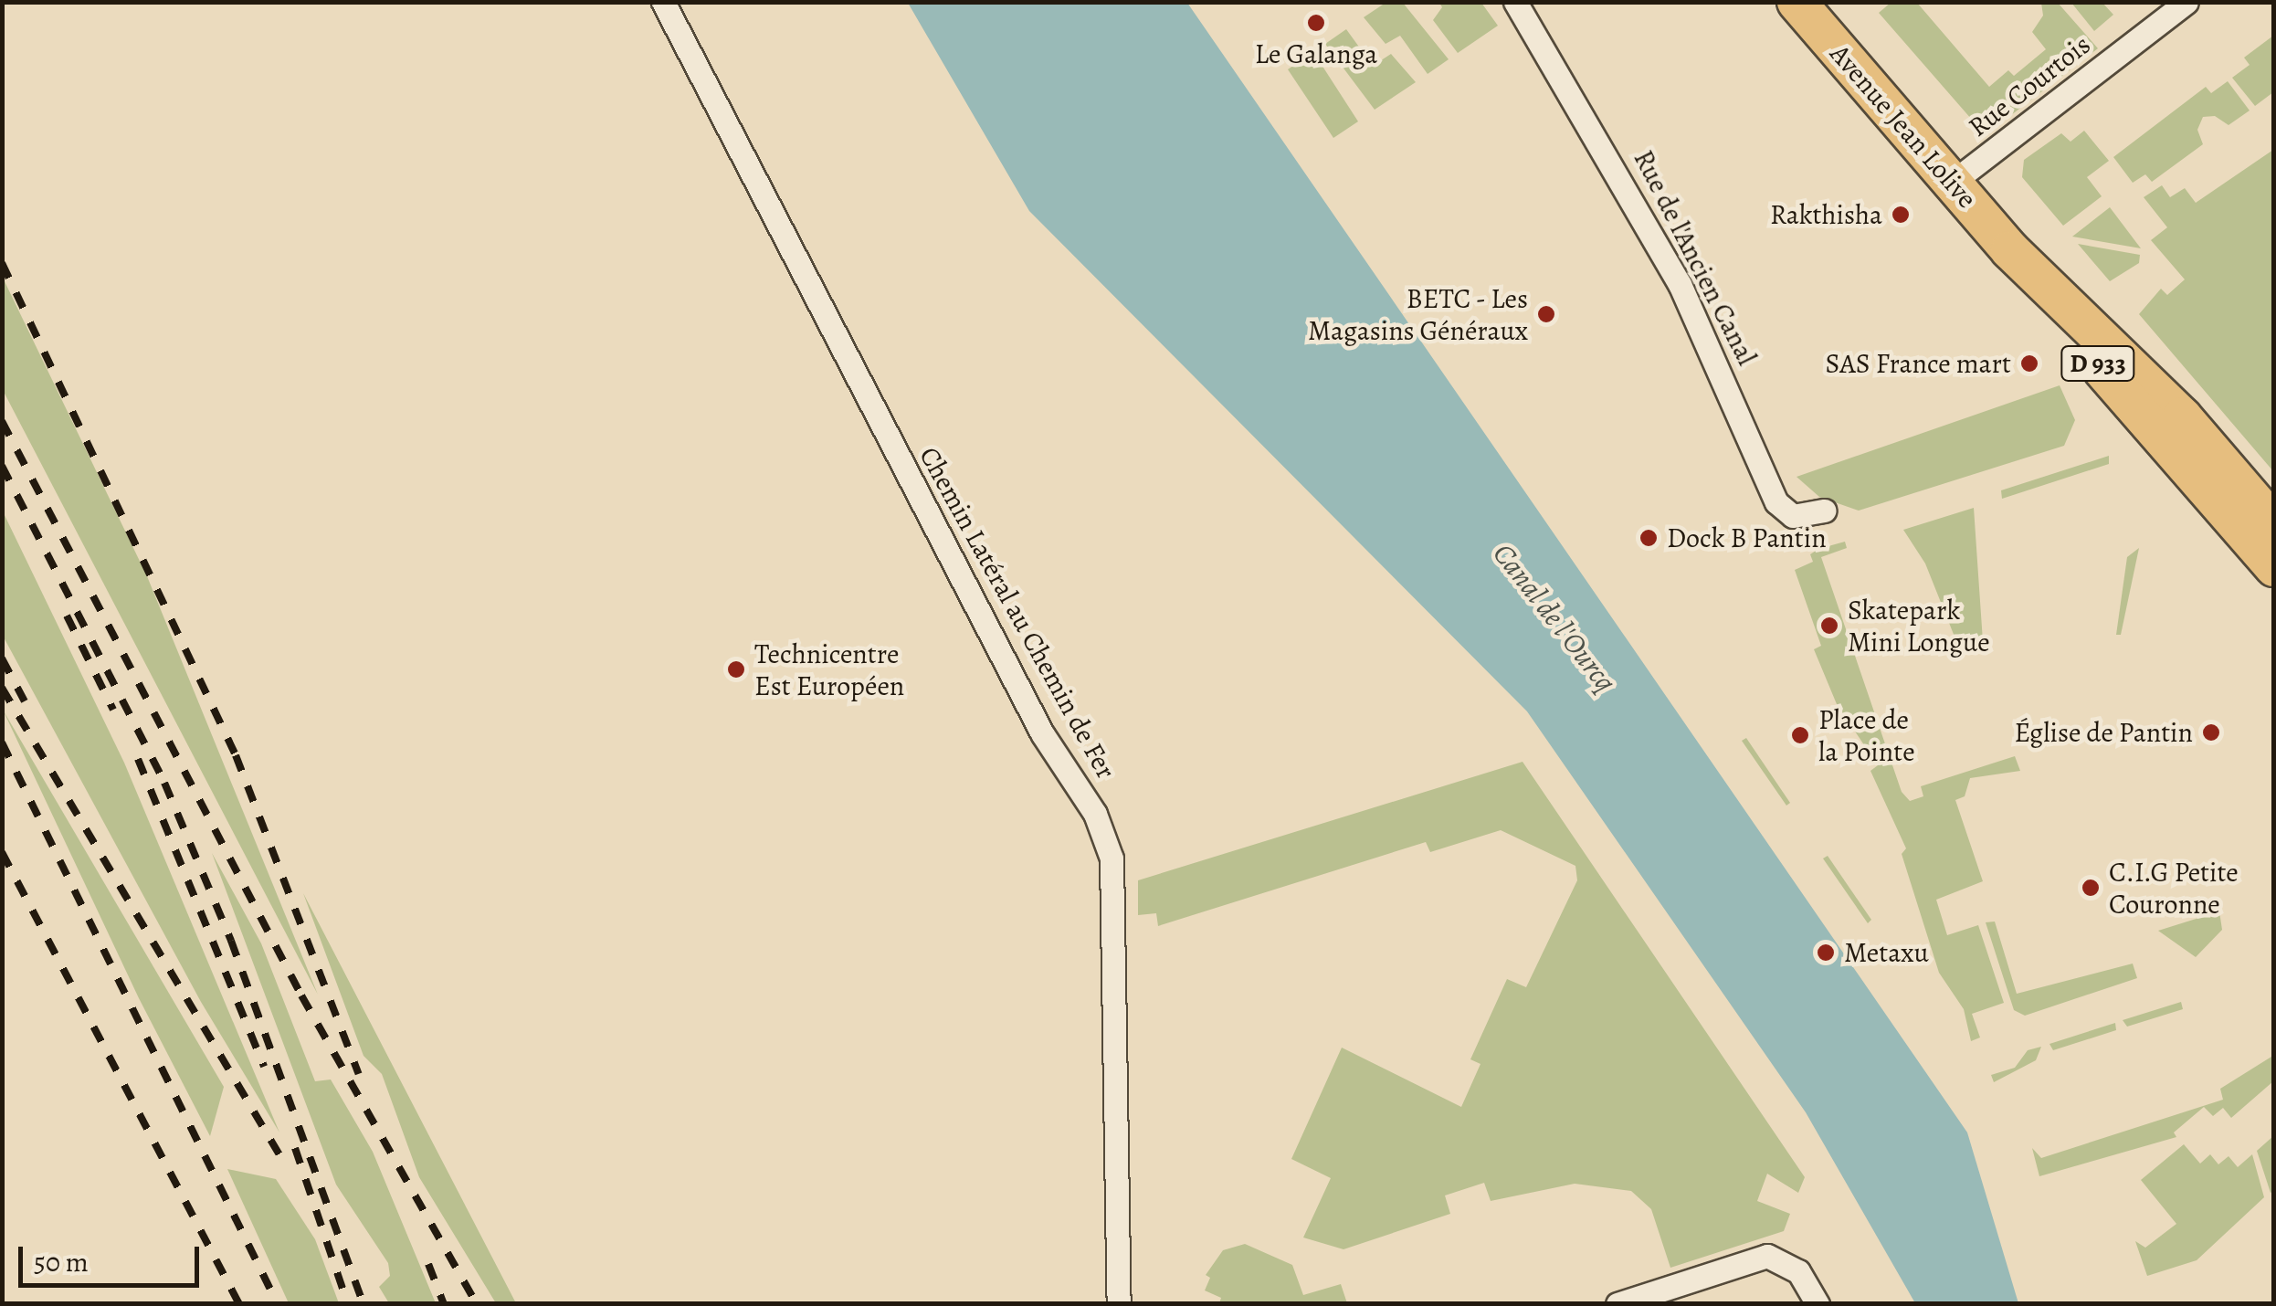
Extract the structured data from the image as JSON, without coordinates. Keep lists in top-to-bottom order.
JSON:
{
  "streets": {
    "main road": ["Avenue Jean Lolive", "D 933"],
    "street": ["Rue Courtois", "Rue de l'Ancien Canal", "Chemin Latéral au Chemin de Fer"]
  },
  "crossings": [
    ["Rue Courtois", "Avenue Jean Lolive"]
  ],
  "water": ["Canal de l'Ourcq"],
  "places": [
    "Le Galanga",
    "Rakthisha",
    "BETC - Les Magasins Généraux",
    "SAS France mart",
    "Dock B Pantin",
    "Skatepark Mini Longue",
    "Technicentre Est Européen",
    "Église de Pantin",
    "Place de la Pointe",
    "C.I.G Petite Couronne",
    "Metaxu"
  ],
  "scale_bar": "50 m"
}
